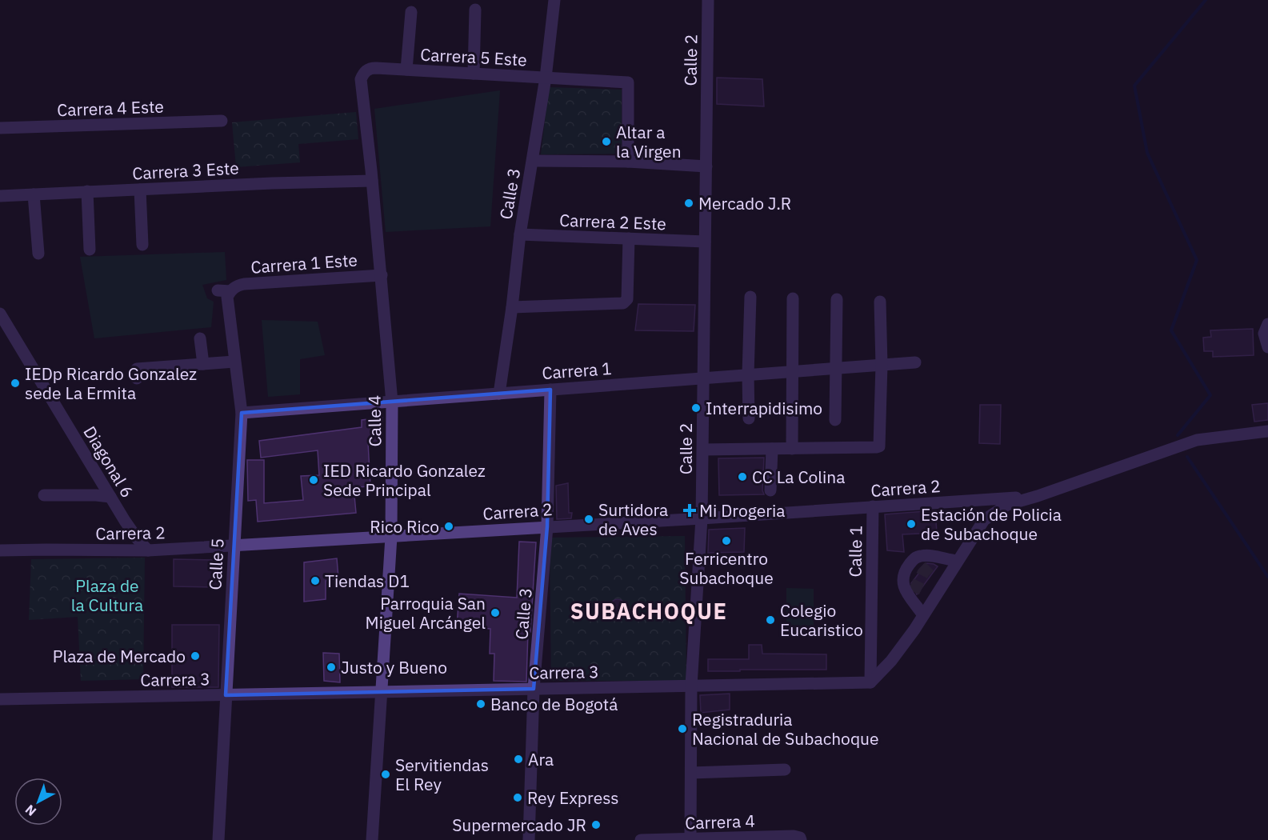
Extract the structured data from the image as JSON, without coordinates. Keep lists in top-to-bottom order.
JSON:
{
  "streets": {
    "street": [
      "Carrera 5 Este",
      "Calle 2",
      "Carrera 4 Este",
      "Carrera 3 Este",
      "Calle 3",
      "Carrera 2 Este",
      "Carrera 1 Este",
      "Carrera 1",
      "Calle 4",
      "Diagonal 6",
      "Carrera 2",
      "Calle 1",
      "Calle 5",
      "Carrera 3",
      "Carrera 4"
    ]
  },
  "crossings": [
    ["Carrera 5 Este", "Calle 3"],
    ["Carrera 5 Este", "Calle 4"],
    ["Calle 2", "Carrera 2 Este"],
    ["Calle 2", "Carrera 1"],
    ["Calle 2", "Carrera 2"],
    ["Calle 2", "Carrera 3"],
    ["Calle 2", "Carrera 4"],
    ["Carrera 3 Este", "Calle 4"],
    ["Calle 3", "Carrera 2 Este"],
    ["Calle 3", "Carrera 1"],
    ["Calle 3", "Carrera 2"],
    ["Calle 3", "Carrera 3"],
    ["Carrera 1 Este", "Calle 4"],
    ["Carrera 1 Este", "Calle 5"],
    ["Carrera 1", "Calle 4"],
    ["Carrera 1", "Calle 5"],
    ["Calle 4", "Carrera 2"],
    ["Calle 4", "Carrera 3"],
    ["Diagonal 6", "Carrera 2"],
    ["Carrera 2", "Calle 1"],
    ["Carrera 2", "Calle 5"],
    ["Calle 1", "Carrera 3"],
    ["Calle 5", "Carrera 3"]
  ],
  "districts": ["SUBACHOQUE"],
  "parks": ["Plaza de la Cultura"],
  "places": {
    "other": [
      "Altar a la Virgen",
      "Mercado J.R",
      "IEDp Ricardo Gonzalez sede La Ermita",
      "Interrapidisimo",
      "CC La Colina",
      "IED Ricardo Gonzalez Sede Principal",
      "Surtidora de Aves",
      "Estación de Policia de Subachoque",
      "Rico Rico",
      "Ferricentro Subachoque",
      "Tiendas D1",
      "Parroquia San Miguel Arcángel",
      "Colegio Eucaristico",
      "Plaza de Mercado",
      "Justo y Bueno",
      "Banco de Bogotá",
      "Registraduria Nacional de Subachoque",
      "Ara",
      "Servitiendas El Rey",
      "Rey Express",
      "Supermercado JR"
    ],
    "health": ["Mi Drogeria"]
  },
  "north": "bottom left"
}
